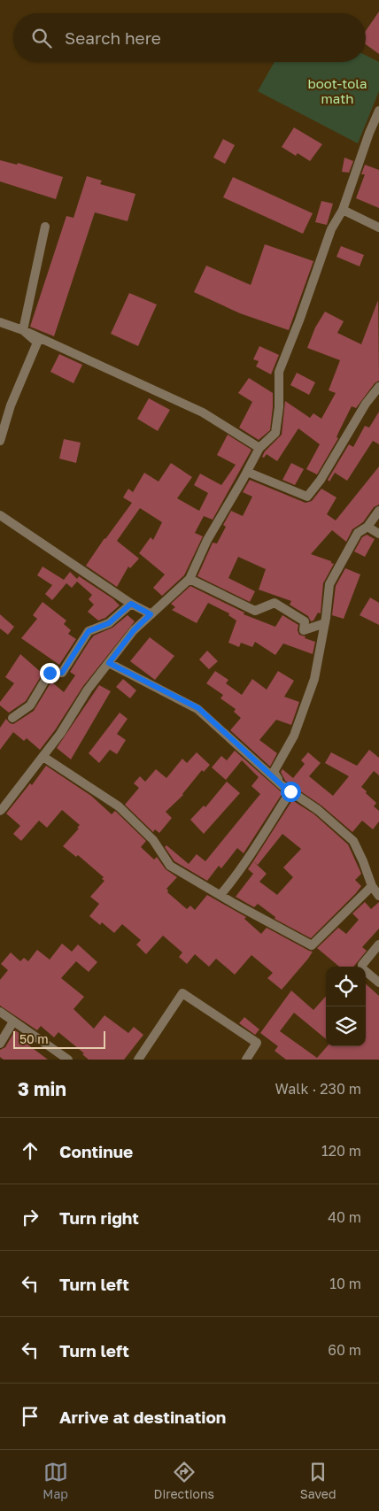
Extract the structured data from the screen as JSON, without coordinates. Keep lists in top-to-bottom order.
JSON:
{
  "parks": ["boot-tola math"],
  "scale_bar": "50 m",
  "page": {
    "search": "Search here",
    "scale": "50 m",
    "heading": ["3 min", "Walk · 230 m"],
    "list": [
      ["Continue", "120 m"],
      ["Turn right", "40 m"],
      ["Turn left", "10 m"],
      ["Turn left", "60 m"],
      "Arrive at destination"
    ],
    "nav": ["Map", "Directions", "Saved"]
  }
}
